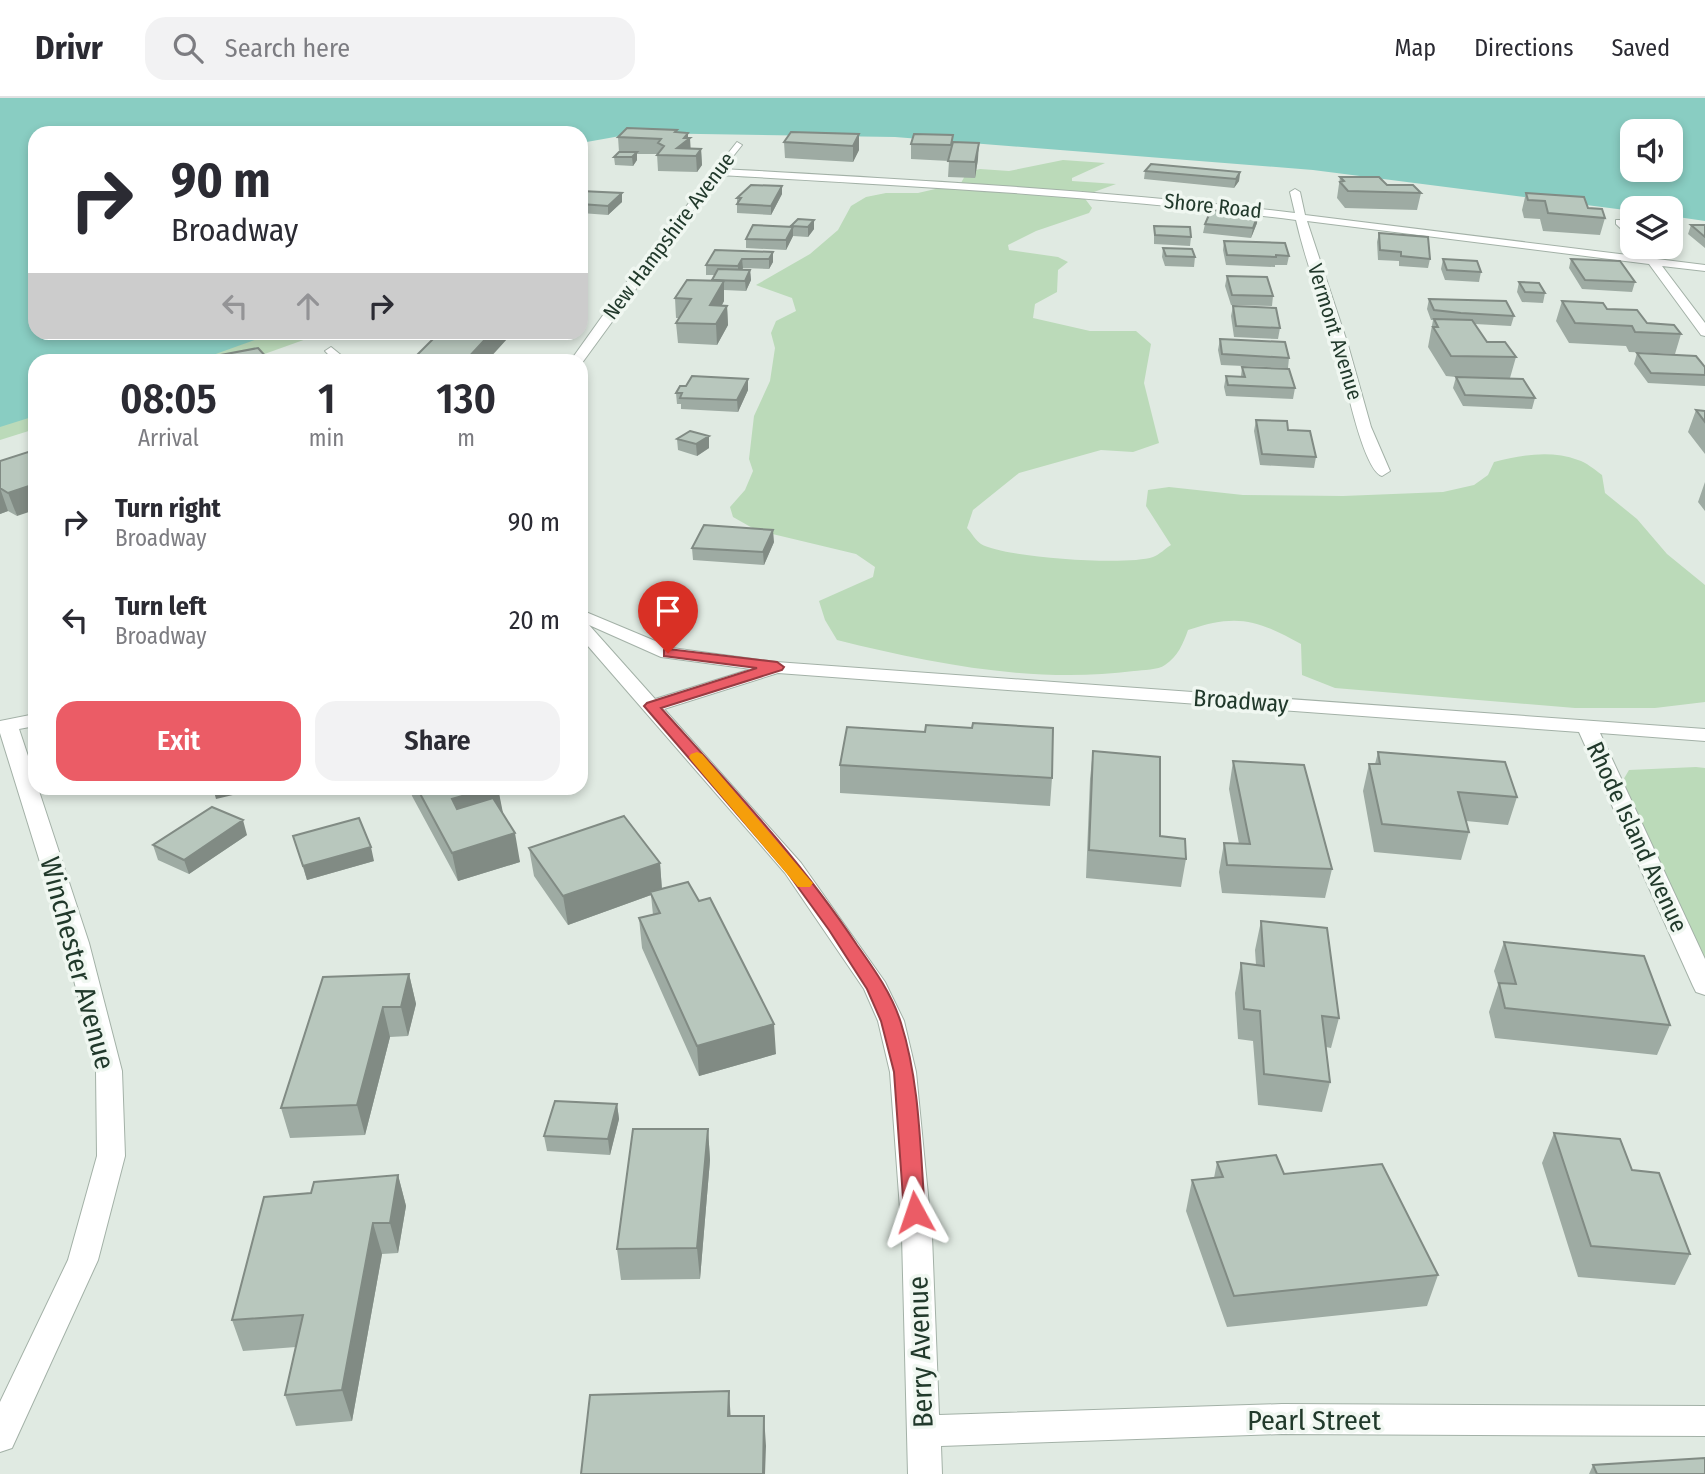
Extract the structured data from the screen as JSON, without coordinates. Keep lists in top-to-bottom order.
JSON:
{
  "streets": {
    "street": [
      "Shore Road",
      "New Hampshire Avenue",
      "Vermont Avenue",
      "Broadway",
      "Rhode Island Avenue",
      "Winchester Avenue",
      "Berry Avenue",
      "Pearl Street"
    ]
  },
  "crossings": [
    ["Shore Road", "New Hampshire Avenue"],
    ["Shore Road", "Vermont Avenue"],
    ["Broadway", "Rhode Island Avenue"],
    ["Broadway", "Berry Avenue"],
    ["Berry Avenue", "Pearl Street"]
  ],
  "page": {
    "header": "Drivr",
    "search": "Search here",
    "nav": ["Map", "Directions", "Saved"],
    "turn": ["90 m", "Broadway"],
    "eta": [
      "08:05",
      "Arrival",
      "1",
      "min",
      "130",
      "m"
    ],
    "list": [
      {
        "name": "Turn right",
        "note": "Broadway",
        "value": "90 m"
      },
      {
        "name": "Turn left",
        "note": "Broadway",
        "value": "20 m"
      }
    ],
    "buttons": ["Exit", "Share"]
  }
}
